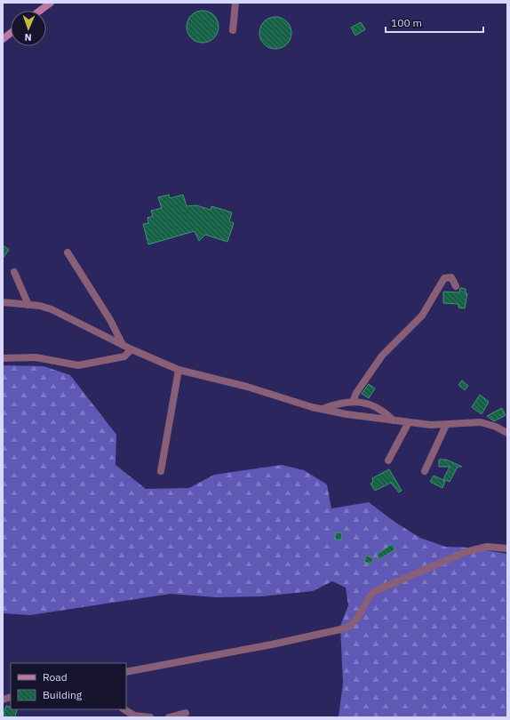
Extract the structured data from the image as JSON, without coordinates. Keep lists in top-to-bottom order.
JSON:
{
  "legend": ["Road", "Building"],
  "scale_bar": "100 m",
  "north": "bottom"
}
